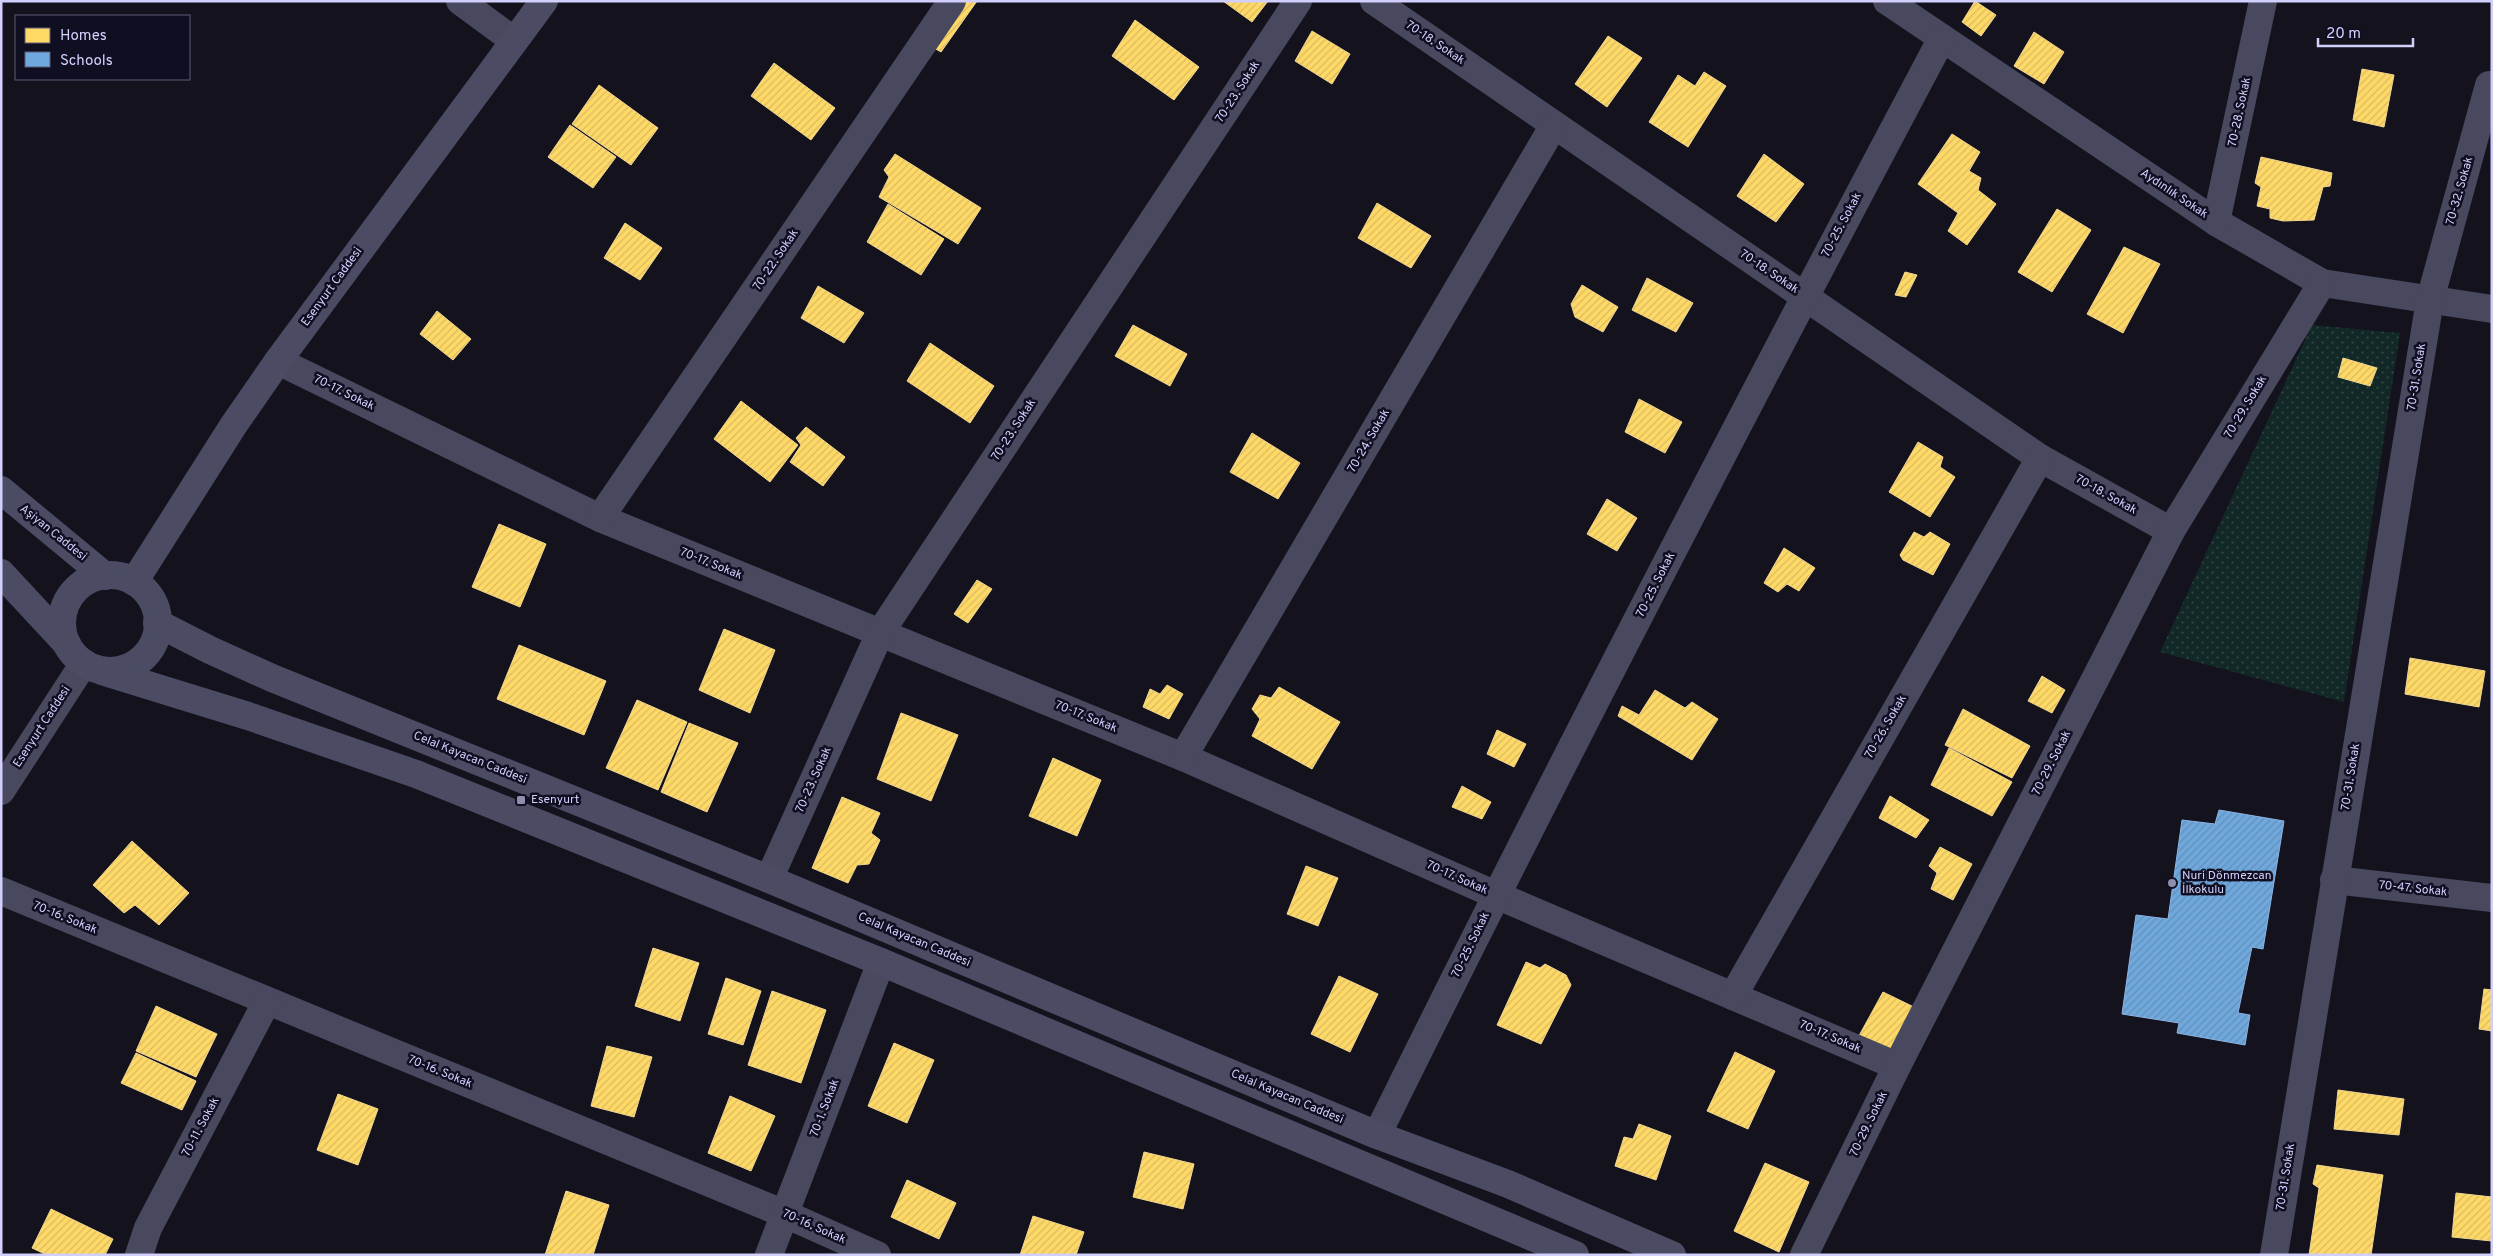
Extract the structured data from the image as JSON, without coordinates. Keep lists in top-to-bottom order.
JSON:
{
  "streets": {
    "street": [
      "70-18. Sokak",
      "70-23. Sokak",
      "70-28. Sokak",
      "70-32. Sokak",
      "Aydınlık Sokak",
      "70-25. Sokak",
      "70-22. Sokak",
      "Esenyurt Caddesi",
      "70-31. Sokak",
      "70-17. Sokak",
      "70-29. Sokak",
      "70-24. Sokak",
      "Aşiyan Caddesi",
      "70-26. Sokak",
      "Celal Kayacan Caddesi",
      "70-47. Sokak",
      "70-16. Sokak",
      "70-1. Sokak",
      "70-11. Sokak"
    ]
  },
  "crossings": [
    ["70-18. Sokak", "70-25. Sokak"],
    ["70-18. Sokak", "70-29. Sokak"],
    ["70-18. Sokak", "70-24. Sokak"],
    ["70-18. Sokak", "70-26. Sokak"],
    ["70-23. Sokak", "70-17. Sokak"],
    ["70-23. Sokak", "Celal Kayacan Caddesi"],
    ["70-28. Sokak", "Aydınlık Sokak"],
    ["70-32. Sokak", "Aydınlık Sokak"],
    ["70-32. Sokak", "70-31. Sokak"],
    ["Aydınlık Sokak", "70-25. Sokak"],
    ["Aydınlık Sokak", "70-31. Sokak"],
    ["Aydınlık Sokak", "70-29. Sokak"],
    ["70-25. Sokak", "70-17. Sokak"],
    ["70-25. Sokak", "Celal Kayacan Caddesi"],
    ["70-22. Sokak", "70-17. Sokak"],
    ["Esenyurt Caddesi", "70-17. Sokak"],
    ["Esenyurt Caddesi", "Aşiyan Caddesi"],
    ["Esenyurt Caddesi", "Celal Kayacan Caddesi"],
    ["70-31. Sokak", "70-47. Sokak"],
    ["70-17. Sokak", "70-29. Sokak"],
    ["70-17. Sokak", "70-24. Sokak"],
    ["70-17. Sokak", "70-26. Sokak"],
    ["Aşiyan Caddesi", "Celal Kayacan Caddesi"],
    ["70-16. Sokak", "70-1. Sokak"],
    ["70-16. Sokak", "70-11. Sokak"]
  ],
  "places": {
    "transit": ["Esenyurt"],
    "other": ["Nuri Dönmezcan İlkokulu"]
  },
  "legend": ["Homes", "Schools"],
  "scale_bar": "20 m"
}
